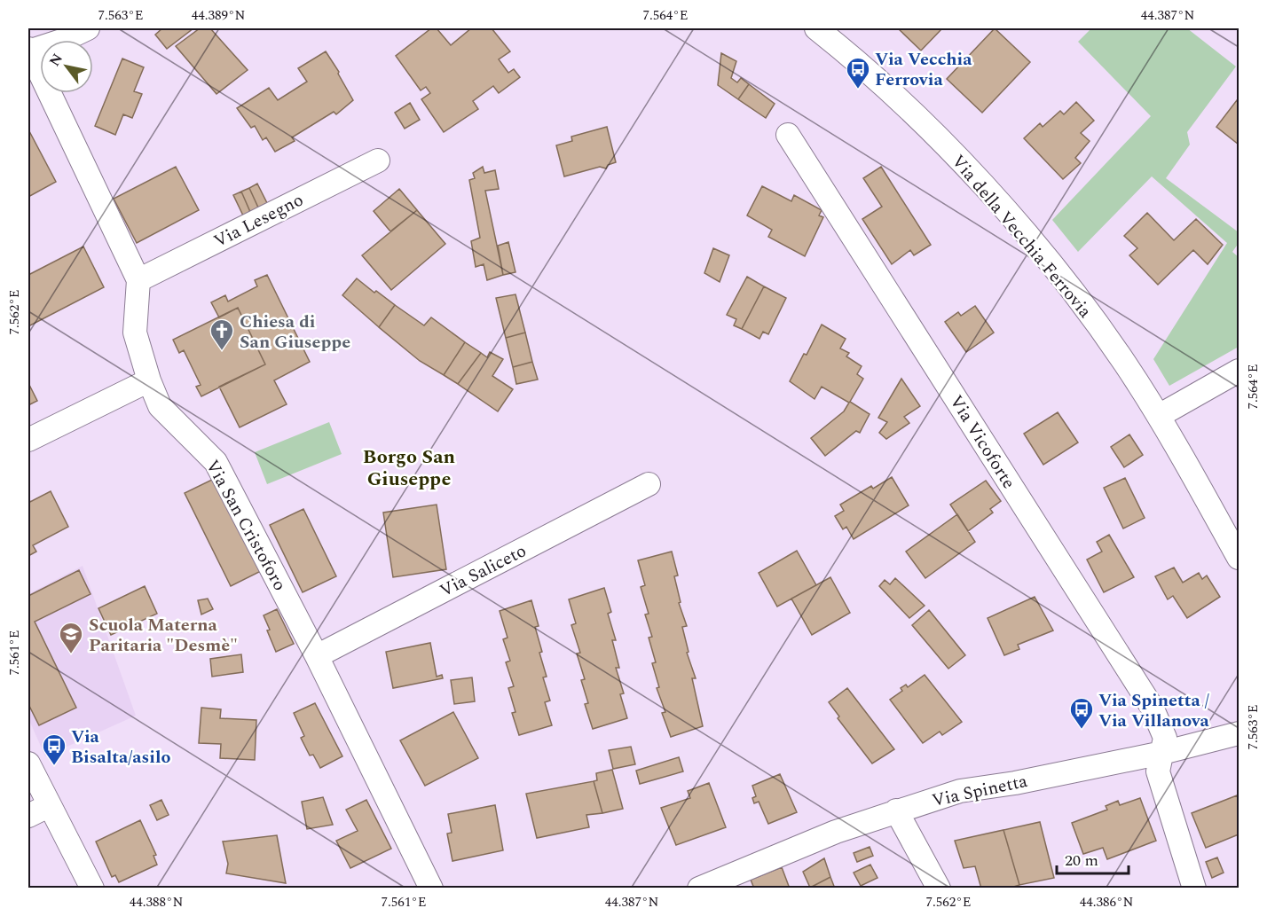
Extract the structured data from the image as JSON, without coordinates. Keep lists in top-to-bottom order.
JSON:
{
  "streets": {
    "street": [
      "Via Lesegno",
      "Via della Vecchia Ferrovia",
      "Via Vicoforte",
      "Via San Cristoforo",
      "Via Saliceto",
      "Via Spinetta"
    ]
  },
  "crossings": [
    ["Via Lesegno", "Via San Cristoforo"],
    ["Via Vicoforte", "Via Spinetta"],
    ["Via San Cristoforo", "Via Saliceto"]
  ],
  "districts": ["Borgo San Giuseppe"],
  "places": {
    "bus stop": ["Via Vecchia Ferrovia", "Via Spinetta / Via Villanova", "Via Bisalta/asilo"],
    "church": ["Chiesa di San Giuseppe"],
    "school or university": ["Scuola Materna Paritaria \"Desmè\""]
  },
  "scale_bar": "20 m",
  "north": "top left",
  "coordinates": [
    "7.563°E",
    "44.389°N",
    "7.564°E",
    "44.387°N",
    "7.562°E",
    "7.561°E",
    "44.388°N",
    "44.386°N"
  ]
}
